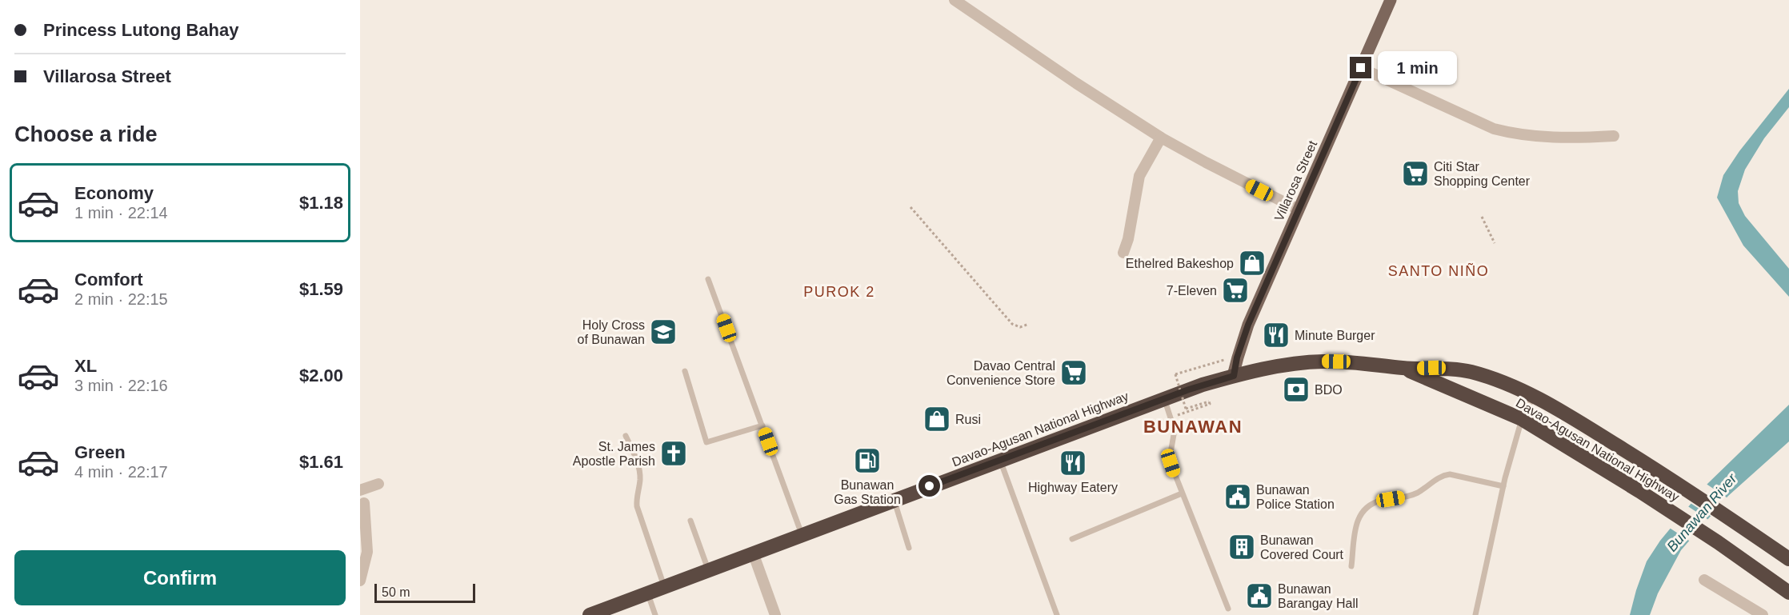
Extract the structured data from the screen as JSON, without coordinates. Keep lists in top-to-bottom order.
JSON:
{
  "streets": {
    "highway": ["Davao-Agusan National Highway"],
    "main road": ["Villarosa Street"]
  },
  "crossings": [
    ["Villarosa Street", "Davao-Agusan National Highway"]
  ],
  "districts": ["SANTO NIÑO", "PUROK 2", "BUNAWAN"],
  "water": ["Bunawan River"],
  "places": {
    "supermarket": ["Citi Star Shopping Center", "7-Eleven", "Davao Central Convenience Store"],
    "shop": ["Ethelred Bakeshop", "Rusi"],
    "school or university": ["Holy Cross of Bunawan"],
    "restaurant": ["Minute Burger", "Highway Eatery"],
    "bank": ["BDO"],
    "church": ["St. James Apostle Parish"],
    "fuel station": ["Bunawan Gas Station"],
    "public building": ["Bunawan Police Station", "Bunawan Barangay Hall"],
    "building": ["Bunawan Covered Court"]
  },
  "scale_bar": "50 m",
  "page": {
    "banner": ["Princess Lutong Bahay", "Villarosa Street"],
    "bubble": "1 min",
    "heading": "Choose a ride",
    "list": [
      {
        "name": "Economy",
        "note": "1 min · 22:14",
        "value": "$1.18"
      },
      {
        "name": "Comfort",
        "note": "2 min · 22:15",
        "value": "$1.59"
      },
      {
        "name": "XL",
        "note": "3 min · 22:16",
        "value": "$2.00"
      },
      {
        "name": "Green",
        "note": "4 min · 22:17",
        "value": "$1.61"
      }
    ],
    "buttons": "Confirm",
    "scale": "50 m"
  }
}
